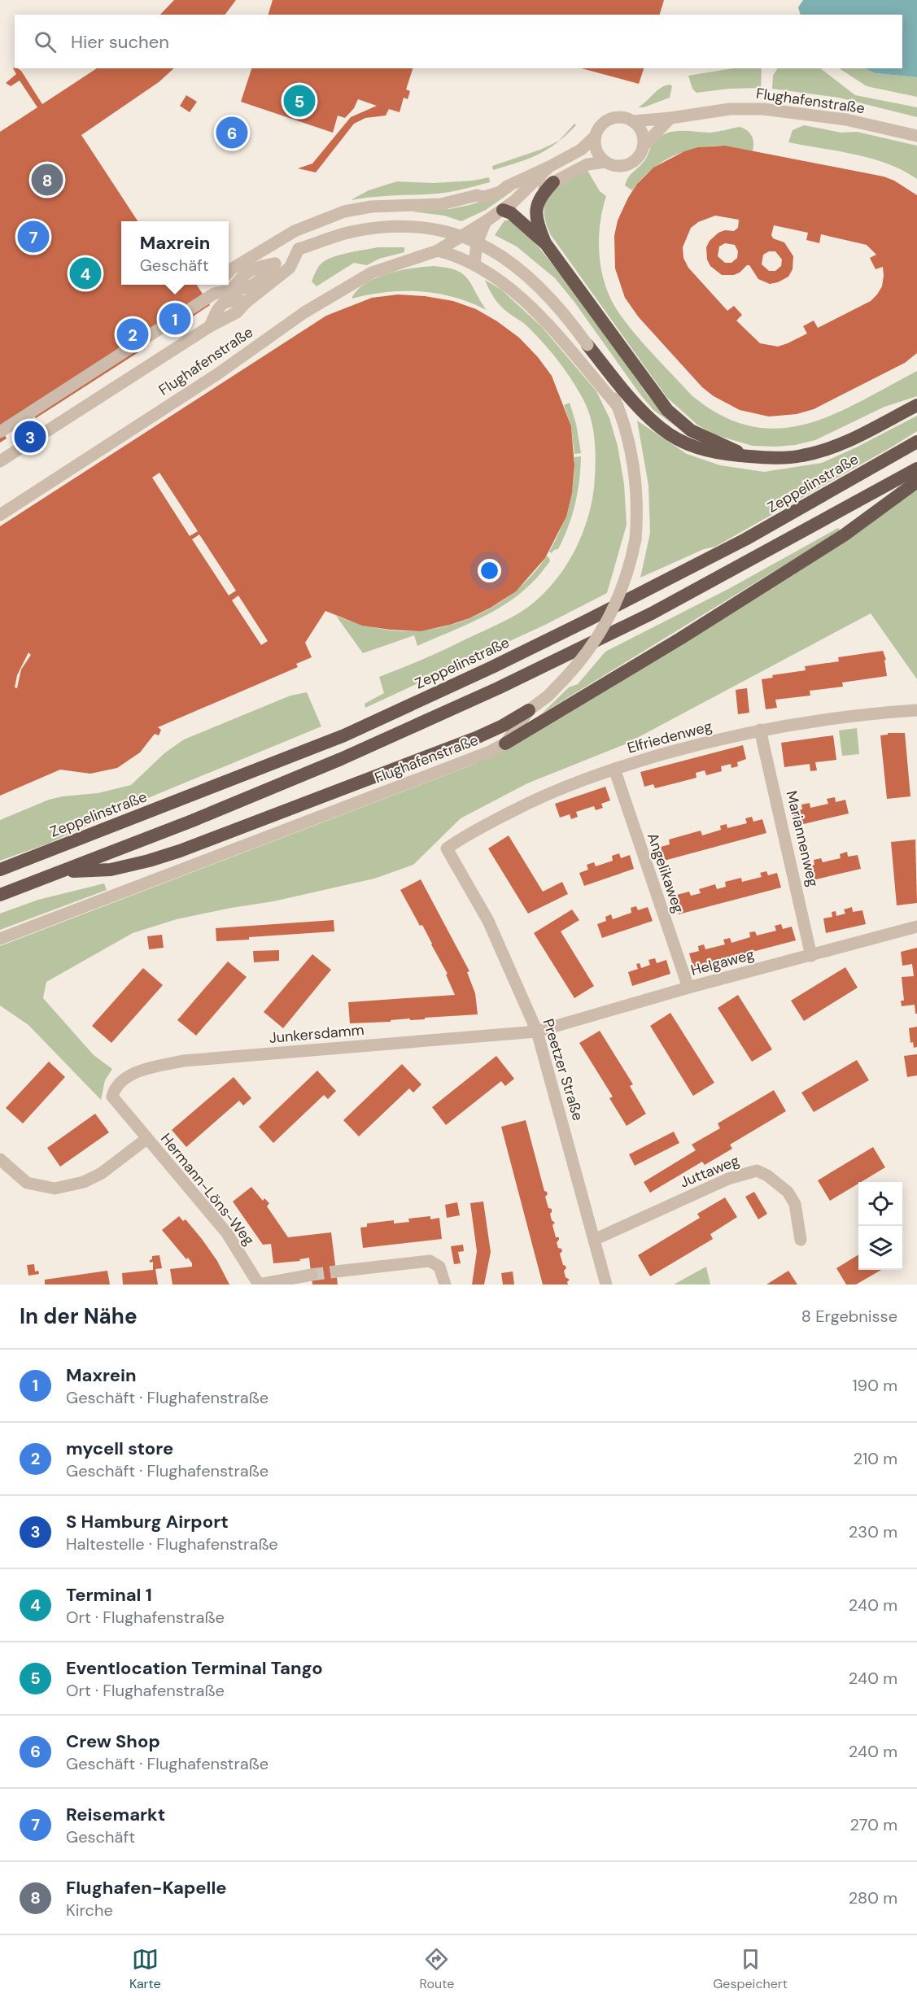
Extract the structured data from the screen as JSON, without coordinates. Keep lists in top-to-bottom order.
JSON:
{
  "streets": {
    "highway": ["Zeppelinstraße"],
    "street": [
      "Flughafenstraße",
      "Elfriedenweg",
      "Mariannenweg",
      "Angelikaweg",
      "Helgaweg",
      "Junkersdamm",
      "Preetzer Straße",
      "Juttaweg",
      "Hermann-Löns-Weg"
    ]
  },
  "crossings": [
    ["Elfriedenweg", "Mariannenweg"],
    ["Elfriedenweg", "Angelikaweg"],
    ["Elfriedenweg", "Preetzer Straße"],
    ["Mariannenweg", "Helgaweg"],
    ["Angelikaweg", "Helgaweg"],
    ["Helgaweg", "Junkersdamm"],
    ["Helgaweg", "Preetzer Straße"],
    ["Junkersdamm", "Preetzer Straße"],
    ["Junkersdamm", "Hermann-Löns-Weg"],
    ["Preetzer Straße", "Juttaweg"]
  ],
  "page": {
    "search": "Hier suchen",
    "pins": [
      "5",
      "6",
      "8",
      "7",
      "4",
      "1",
      "2",
      "3"
    ],
    "popup": ["Maxrein", "Geschäft"],
    "heading": ["In der Nähe", "8 Ergebnisse"],
    "list": [
      {
        "mark": "1",
        "name": "Maxrein",
        "note": "Geschäft · Flughafenstraße",
        "value": "190 m"
      },
      {
        "mark": "2",
        "name": "mycell store",
        "note": "Geschäft · Flughafenstraße",
        "value": "210 m"
      },
      {
        "mark": "3",
        "name": "S Hamburg Airport",
        "note": "Haltestelle · Flughafenstraße",
        "value": "230 m"
      },
      {
        "mark": "4",
        "name": "Terminal 1",
        "note": "Ort · Flughafenstraße",
        "value": "240 m"
      },
      {
        "mark": "5",
        "name": "Eventlocation Terminal Tango",
        "note": "Ort · Flughafenstraße",
        "value": "240 m"
      },
      {
        "mark": "6",
        "name": "Crew Shop",
        "note": "Geschäft · Flughafenstraße",
        "value": "240 m"
      },
      {
        "mark": "7",
        "name": "Reisemarkt",
        "note": "Geschäft",
        "value": "270 m"
      },
      {
        "mark": "8",
        "name": "Flughafen-Kapelle",
        "note": "Kirche",
        "value": "280 m"
      }
    ],
    "nav": ["Karte", "Route", "Gespeichert"]
  }
}
